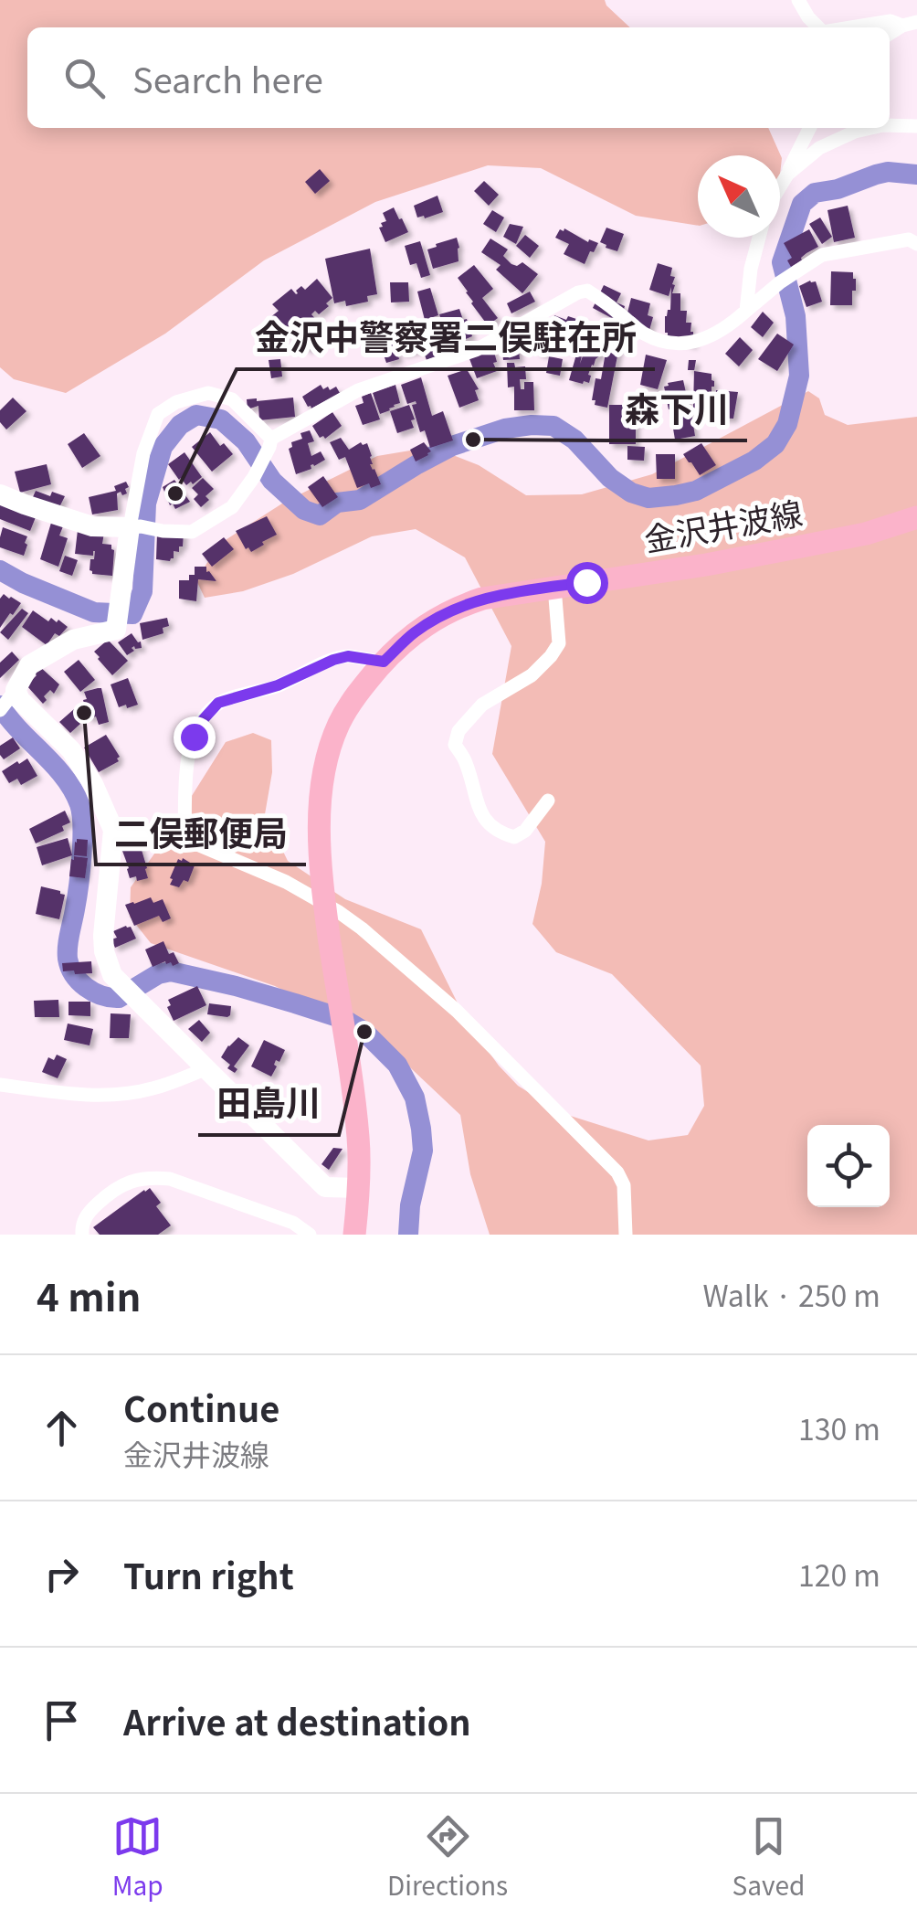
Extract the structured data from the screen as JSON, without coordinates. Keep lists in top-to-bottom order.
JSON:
{
  "streets": {
    "main road": ["金沢井波線"]
  },
  "places": [
    "森下川",
    "金沢中警察署二俣駐在所",
    "二俣郵便局",
    "田島川"
  ],
  "north": "top left",
  "page": {
    "search": "Search here",
    "heading": ["4 min", "Walk · 250 m"],
    "list": [
      ["Continue", "金沢井波線", "130 m"],
      ["Turn right", "120 m"],
      "Arrive at destination"
    ],
    "nav": ["Map", "Directions", "Saved"]
  }
}
